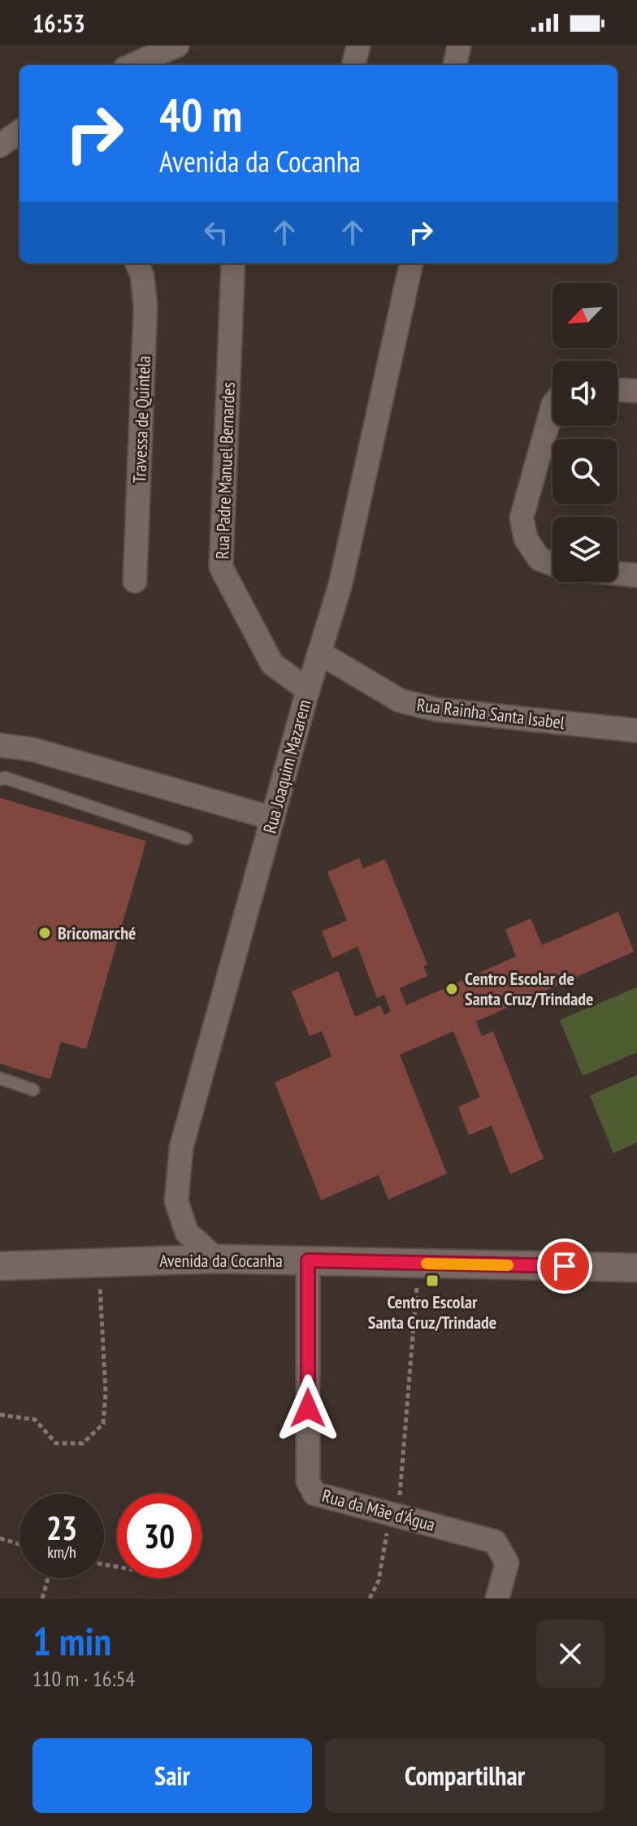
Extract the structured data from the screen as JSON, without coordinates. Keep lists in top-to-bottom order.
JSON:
{
  "streets": {
    "street": [
      "Travessa de Quintela",
      "Rua Padre Manuel Bernardes",
      "Rua Rainha Santa Isabel",
      "Rua Joaquim Mazarem",
      "Avenida da Cocanha",
      "Rua da Mãe d'Água"
    ]
  },
  "crossings": [
    ["Rua Padre Manuel Bernardes", "Rua Joaquim Mazarem"],
    ["Rua Rainha Santa Isabel", "Rua Joaquim Mazarem"],
    ["Rua Joaquim Mazarem", "Avenida da Cocanha"],
    ["Avenida da Cocanha", "Rua da Mãe d'Água"]
  ],
  "places": {
    "other": ["Bricomarché", "Centro Escolar de Santa Cruz/Trindade"],
    "transit": ["Centro Escolar Santa Cruz/Trindade"]
  },
  "north": "bottom left",
  "page": {
    "status": "16:53",
    "turn": ["40 m", "Avenida da Cocanha"],
    "speed": "23 km/h",
    "limit": "30",
    "heading": ["1 min", "110 m · 16:54"],
    "buttons": ["Sair", "Compartilhar"]
  }
}
